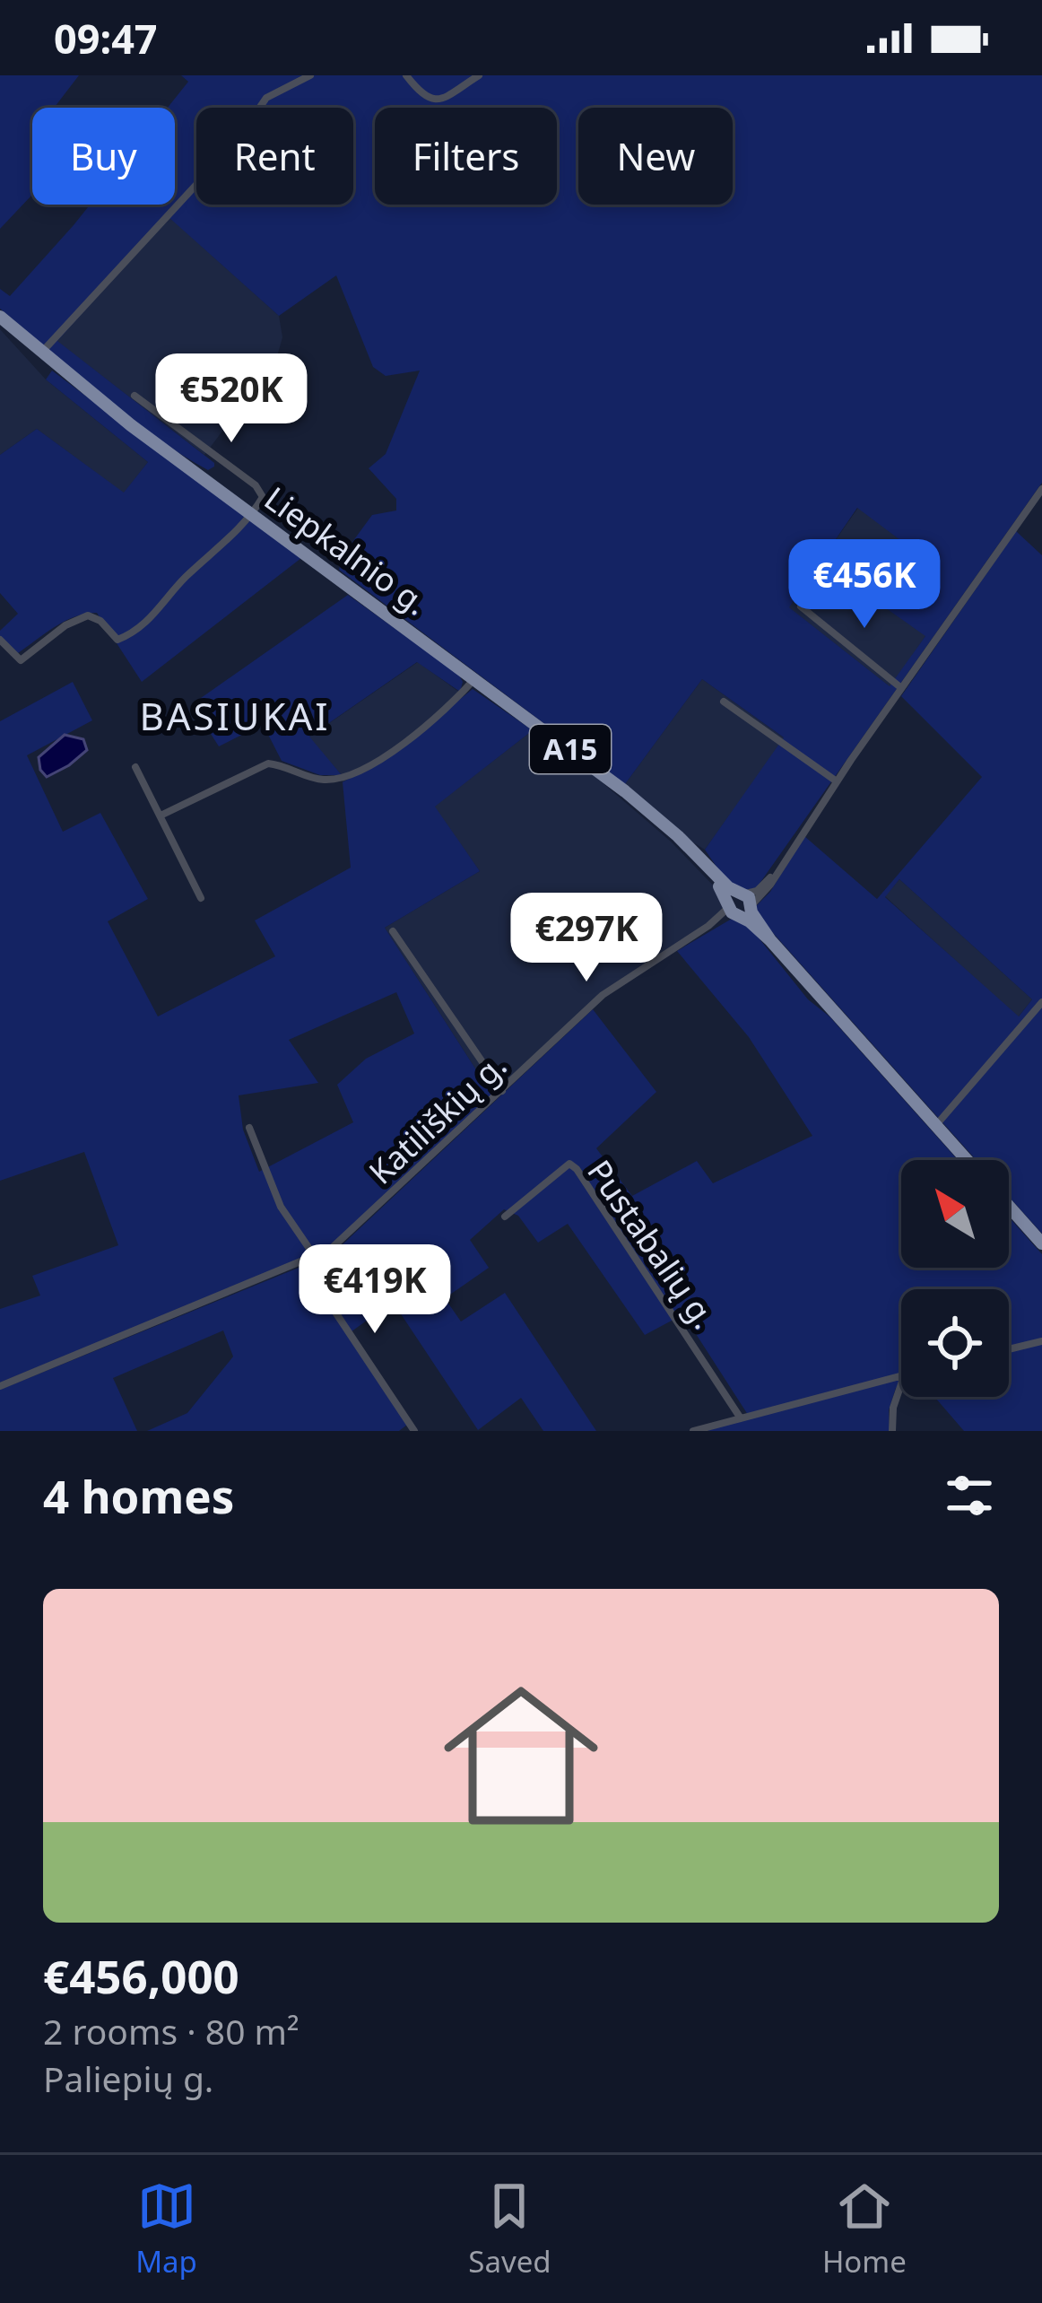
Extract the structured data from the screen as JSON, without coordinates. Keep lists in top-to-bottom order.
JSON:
{
  "streets": {
    "highway": ["Liepkalnio g.", "A15"],
    "street": ["Katiliškių g.", "Pustabalių g."]
  },
  "crossings": [
    ["Liepkalnio g.", "A15"],
    ["Liepkalnio g.", "Katiliškių g."]
  ],
  "districts": ["BASIUKAI"],
  "north": "top left",
  "page": {
    "status": "09:47",
    "chip": [
      "Buy",
      "Rent",
      "Filters",
      "New"
    ],
    "price": [
      "€520K",
      "€456K",
      "€297K",
      "€419K"
    ],
    "heading": "4 homes",
    "list": [
      {
        "name": "€456,000",
        "note": "2 rooms · 80 m² · Paliepių g."
      }
    ],
    "tabs": ["Map", "Saved", "Home"]
  }
}
